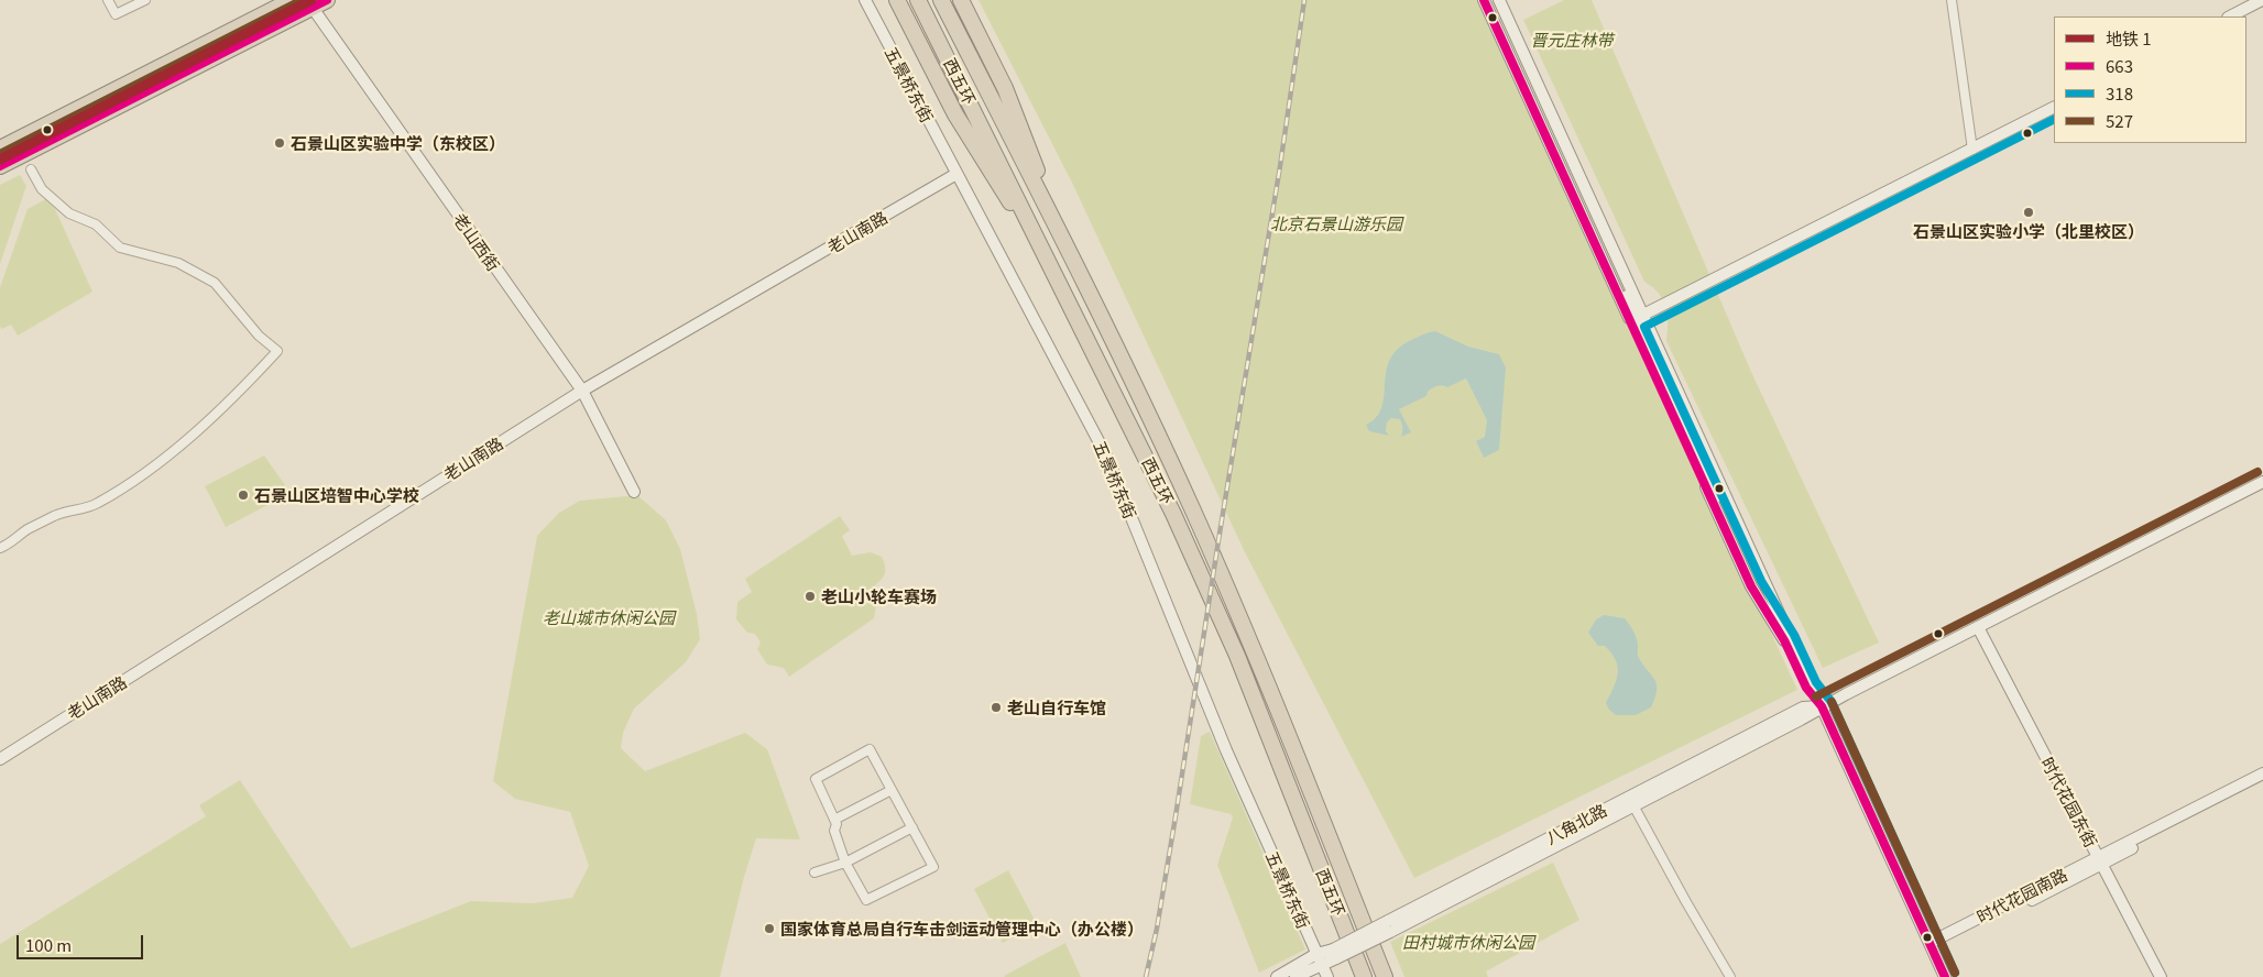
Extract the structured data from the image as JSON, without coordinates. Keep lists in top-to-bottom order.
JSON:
{
  "streets": {
    "highway": ["西五环"],
    "main road": [
      "五景桥东街",
      "老山南路",
      "老山西街",
      "时代花园东街",
      "八角北路",
      "时代花园南路"
    ]
  },
  "crossings": [
    ["五景桥东街", "老山南路"],
    ["五景桥东街", "八角北路"],
    ["老山南路", "老山西街"],
    ["时代花园东街", "八角北路"],
    ["时代花园东街", "时代花园南路"]
  ],
  "parks": [
    "晋元庄林带",
    "北京石景山游乐园",
    "老山城市休闲公园",
    "田村城市休闲公园"
  ],
  "places": [
    "石景山区实验中学（东校区）",
    "石景山区实验小学（北里校区）",
    "石景山区培智中心学校",
    "老山小轮车赛场",
    "老山自行车馆",
    "国家体育总局自行车击剑运动管理中心（办公楼）"
  ],
  "lines": [
    "metro line 1",
    "transit line 663",
    "transit line 527",
    "transit line 318"
  ],
  "legend": [
    "地铁 1",
    "663",
    "318",
    "527"
  ],
  "scale_bar": "100 m"
}
